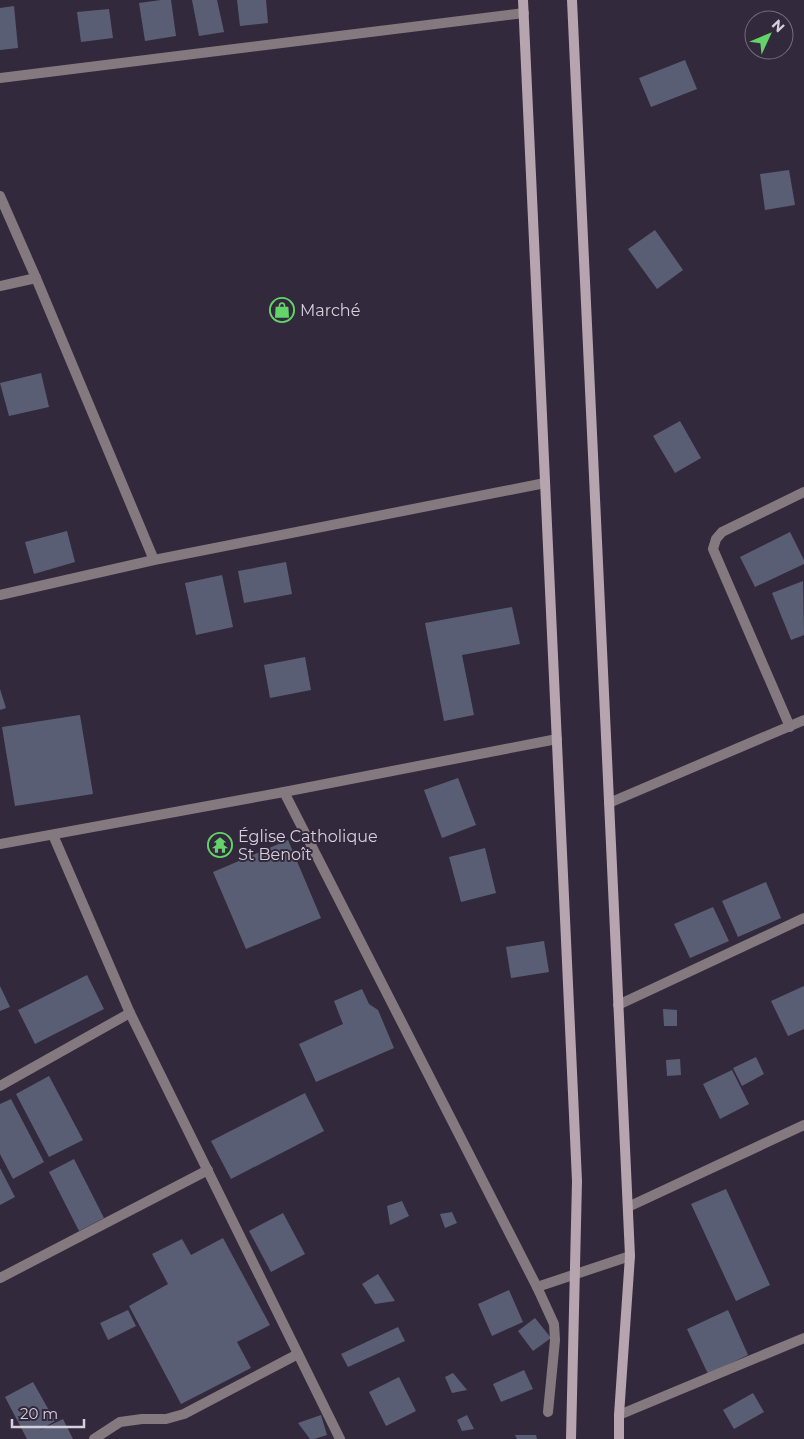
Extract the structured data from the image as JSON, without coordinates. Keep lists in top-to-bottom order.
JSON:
{
  "places": {
    "shop": ["Marché"],
    "temple": ["Église Catholique St Benoît"]
  },
  "scale_bar": "20 m",
  "north": "top right"
}
